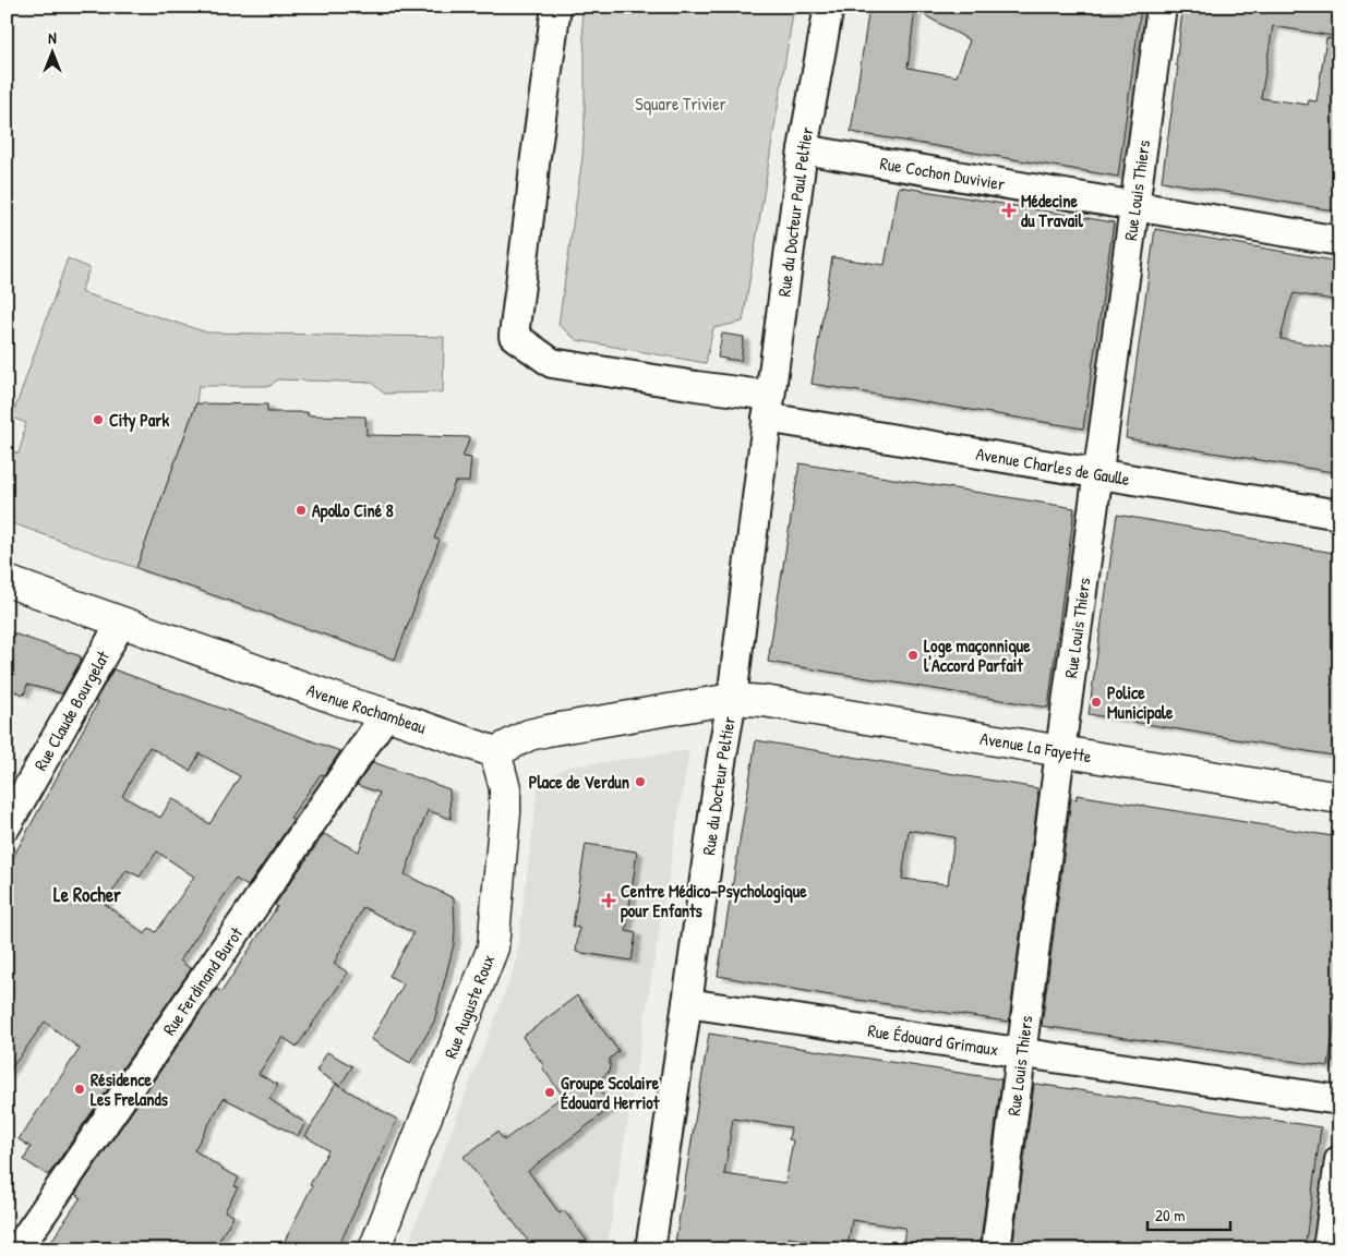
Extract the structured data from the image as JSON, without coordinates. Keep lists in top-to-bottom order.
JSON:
{
  "streets": {
    "main road": ["Avenue Rochambeau", "Avenue La Fayette", "Rue Auguste Roux"],
    "street": [
      "Rue Cochon Duvivier",
      "Rue Louis Thiers",
      "Rue du Docteur Paul Peltier",
      "Avenue Charles de Gaulle",
      "Rue Claude Bourgelat",
      "Rue du Docteur Peltier",
      "Rue Ferdinand Burot",
      "Rue Édouard Grimaux"
    ]
  },
  "crossings": [
    ["Rue Cochon Duvivier", "Rue Louis Thiers"],
    ["Rue Cochon Duvivier", "Rue du Docteur Paul Peltier"],
    ["Rue Louis Thiers", "Avenue Charles de Gaulle"],
    ["Rue Louis Thiers", "Avenue La Fayette"],
    ["Rue Louis Thiers", "Rue Édouard Grimaux"],
    ["Rue du Docteur Paul Peltier", "Avenue Charles de Gaulle"],
    ["Rue du Docteur Paul Peltier", "Rue du Docteur Peltier"],
    ["Avenue Charles de Gaulle", "Rue du Docteur Peltier"],
    ["Avenue Rochambeau", "Rue Claude Bourgelat"],
    ["Avenue Rochambeau", "Rue Ferdinand Burot"],
    ["Avenue Rochambeau", "Rue Auguste Roux"],
    ["Avenue La Fayette", "Rue du Docteur Peltier"],
    ["Rue du Docteur Peltier", "Rue Édouard Grimaux"]
  ],
  "districts": ["Le Rocher"],
  "parks": ["Square Trivier"],
  "places": {
    "health": ["Médecine du Travail", "Centre Médico-Psychologique pour Enfants"],
    "other": [
      "City Park",
      "Apollo Ciné 8",
      "Loge maçonnique l'Accord Parfait",
      "Police Municipale",
      "Place de Verdun",
      "Résidence Les Frelands",
      "Groupe Scolaire Édouard Herriot"
    ]
  },
  "scale_bar": "20 m",
  "north": "top"
}
